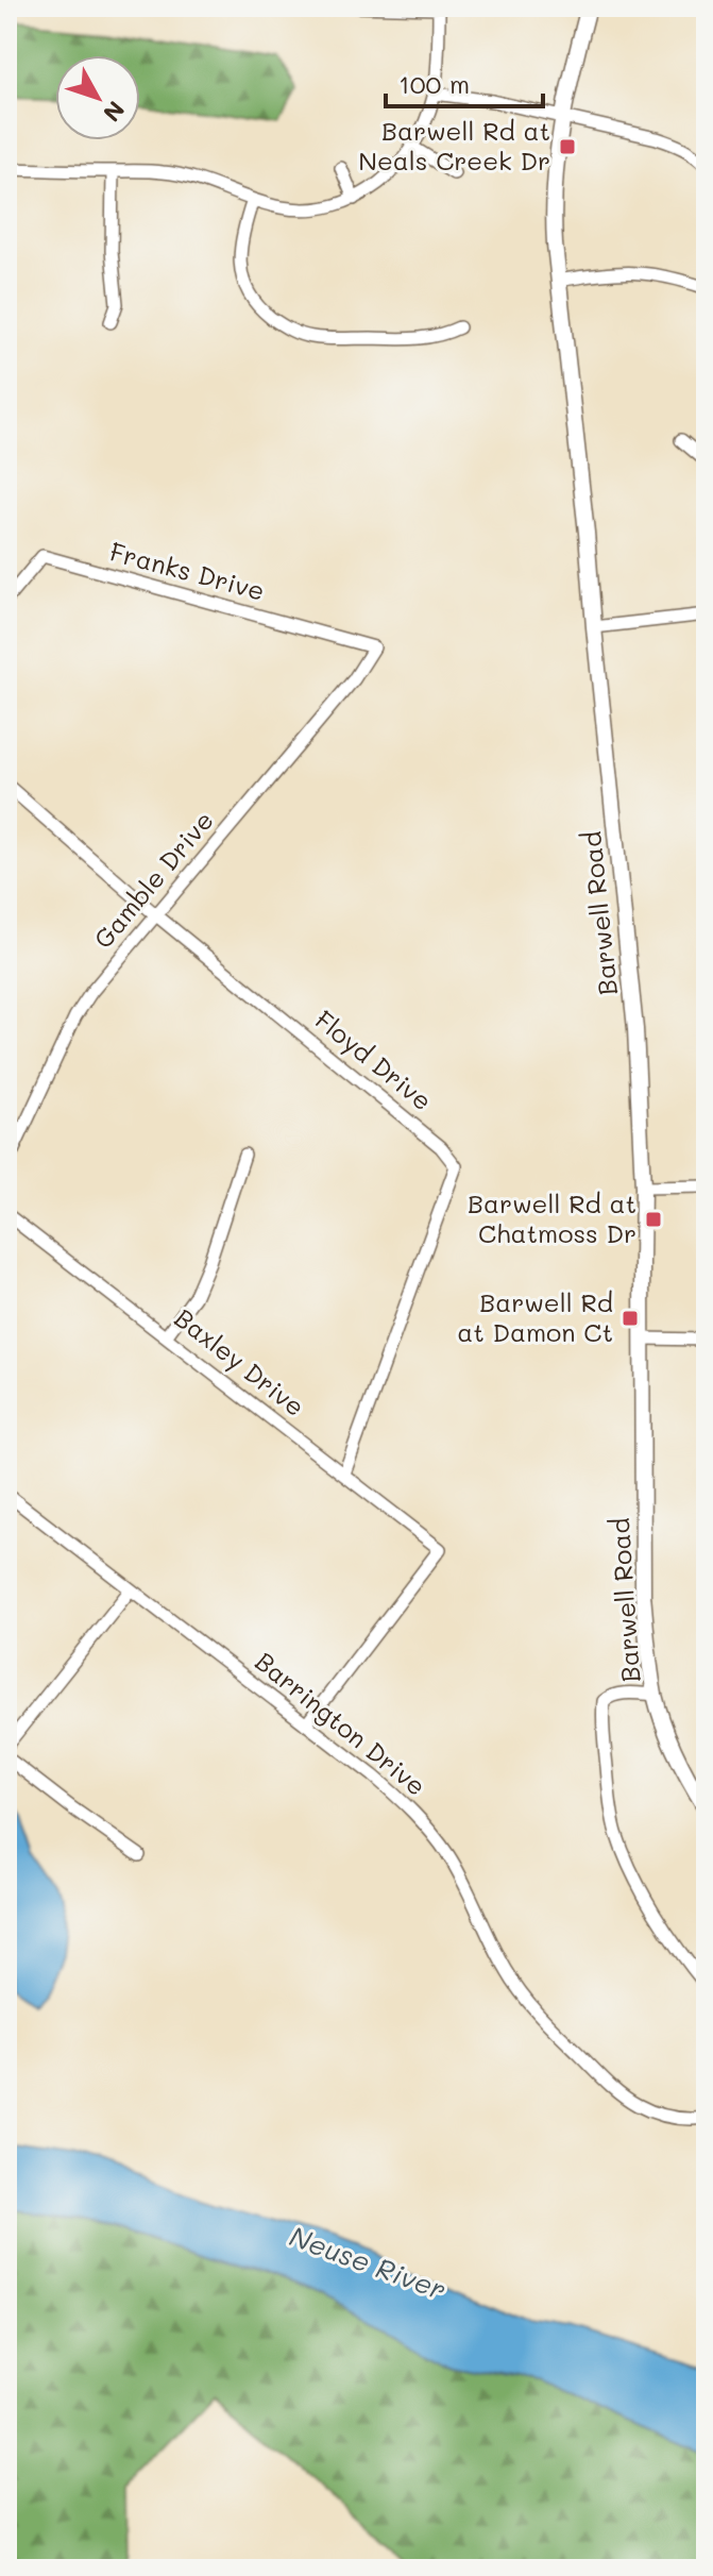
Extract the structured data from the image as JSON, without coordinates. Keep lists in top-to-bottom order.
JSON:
{
  "streets": {
    "street": [
      "Franks Drive",
      "Gamble Drive",
      "Barwell Road",
      "Floyd Drive",
      "Baxley Drive",
      "Barrington Drive"
    ]
  },
  "crossings": [
    ["Franks Drive", "Gamble Drive"],
    ["Gamble Drive", "Floyd Drive"],
    ["Floyd Drive", "Baxley Drive"],
    ["Baxley Drive", "Barrington Drive"]
  ],
  "water": ["Neuse River"],
  "places": {
    "transit": ["Barwell Rd at Neals Creek Dr", "Barwell Rd at Chatmoss Dr", "Barwell Rd at Damon Ct"]
  },
  "scale_bar": "100 m",
  "north": "bottom right"
}
